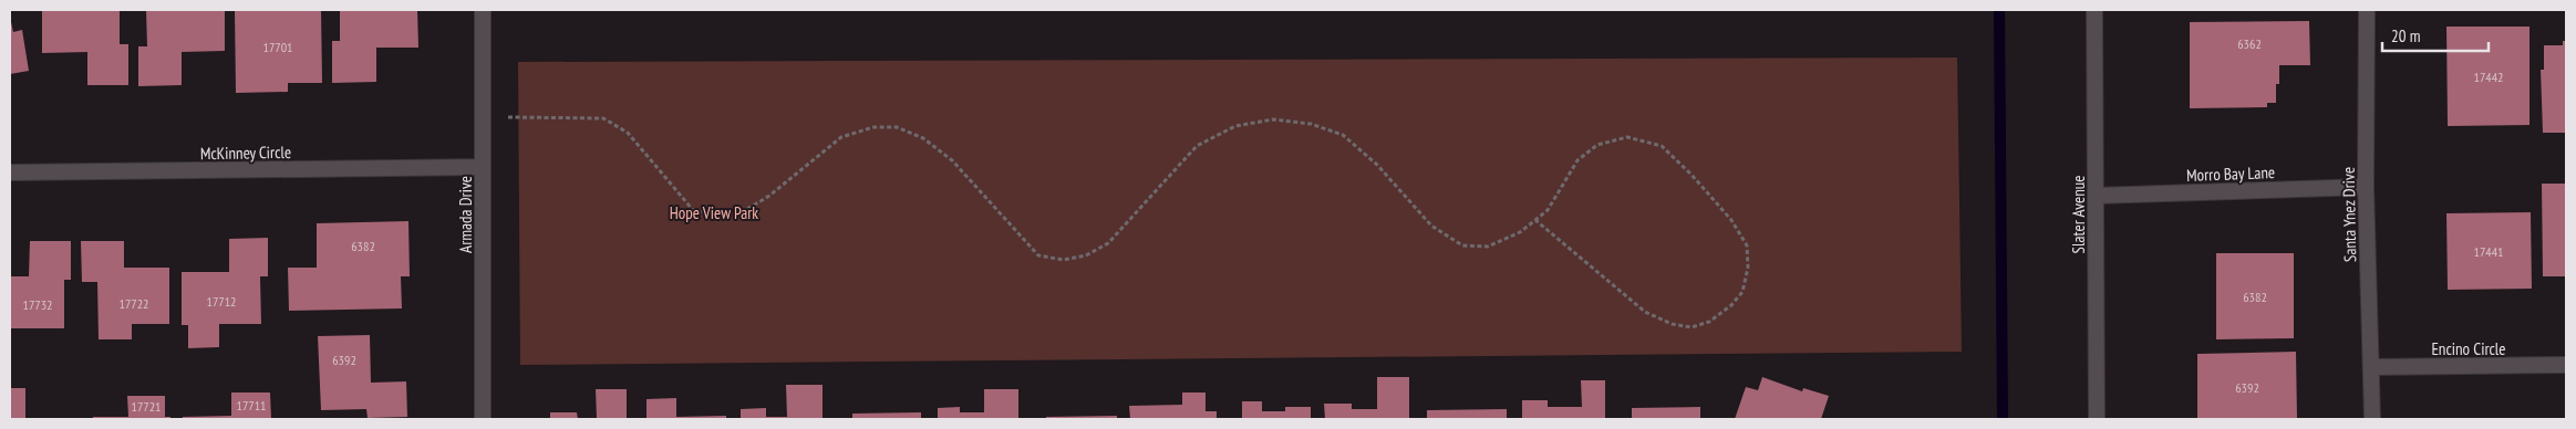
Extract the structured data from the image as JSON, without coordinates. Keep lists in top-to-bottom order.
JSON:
{
  "streets": {
    "street": [
      "McKinney Circle",
      "Morro Bay Lane",
      "Armada Drive",
      "Slater Avenue",
      "Santa Ynez Drive",
      "Encino Circle"
    ]
  },
  "crossings": [
    ["McKinney Circle", "Armada Drive"],
    ["Morro Bay Lane", "Slater Avenue"],
    ["Morro Bay Lane", "Santa Ynez Drive"],
    ["Santa Ynez Drive", "Encino Circle"]
  ],
  "parks": ["Hope View Park"],
  "house_numbers": [
    "6362",
    "17701",
    "17442",
    "6382",
    "17441",
    "6382",
    "17712",
    "17722",
    "17732",
    "6392",
    "6392",
    "17711",
    "17721"
  ],
  "scale_bar": "20 m"
}
